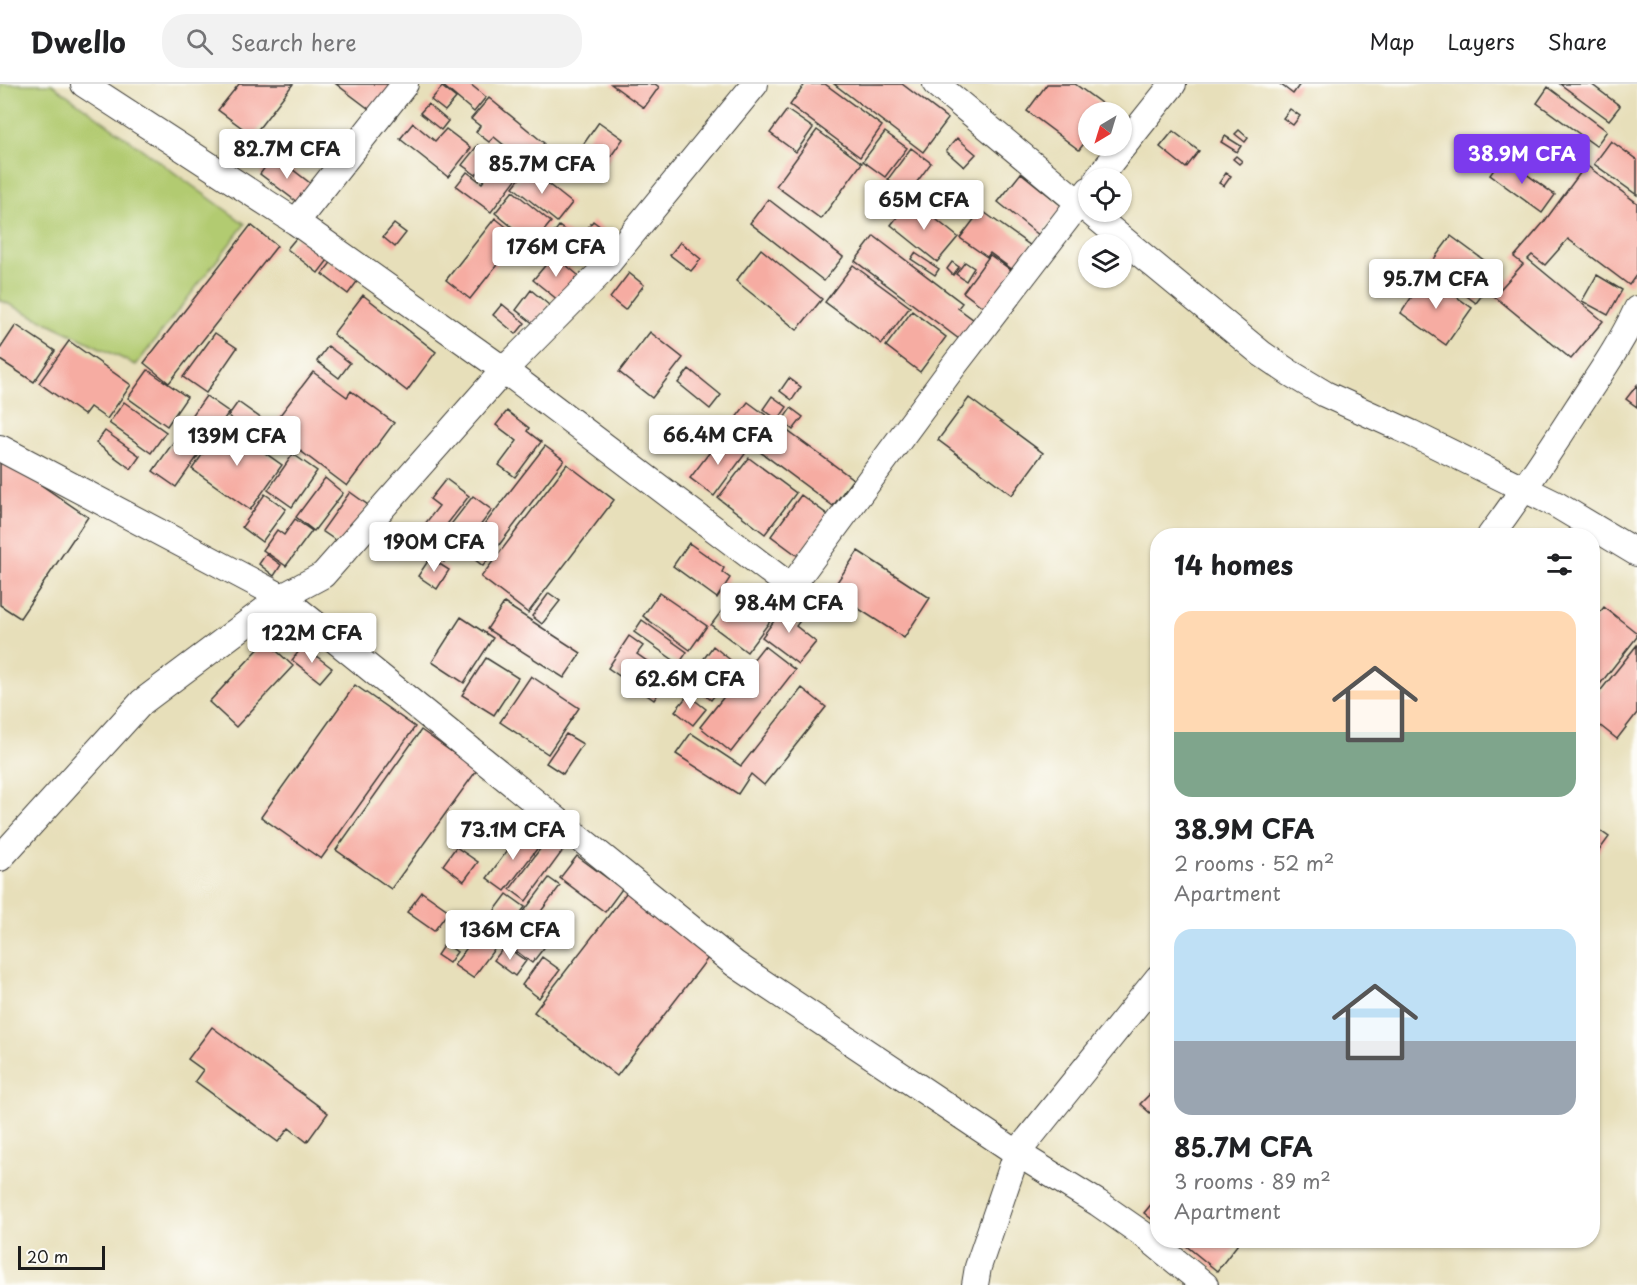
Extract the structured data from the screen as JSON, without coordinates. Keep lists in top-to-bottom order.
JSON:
{
  "scale_bar": "20 m",
  "north": "bottom left",
  "page": {
    "header": "Dwello",
    "search": "Search here",
    "nav": ["Map", "Layers", "Share"],
    "price": [
      "82.7M CFA",
      "38.9M CFA",
      "85.7M CFA",
      "65M CFA",
      "176M CFA",
      "95.7M CFA",
      "66.4M CFA",
      "139M CFA",
      "190M CFA",
      "98.4M CFA",
      "122M CFA",
      "62.6M CFA",
      "73.1M CFA",
      "136M CFA"
    ],
    "heading": "14 homes",
    "list": [
      {
        "name": "38.9M CFA",
        "note": "2 rooms · 52 m² · Apartment"
      },
      {
        "name": "85.7M CFA",
        "note": "3 rooms · 89 m² · Apartment"
      }
    ],
    "scale": "20 m"
  }
}
